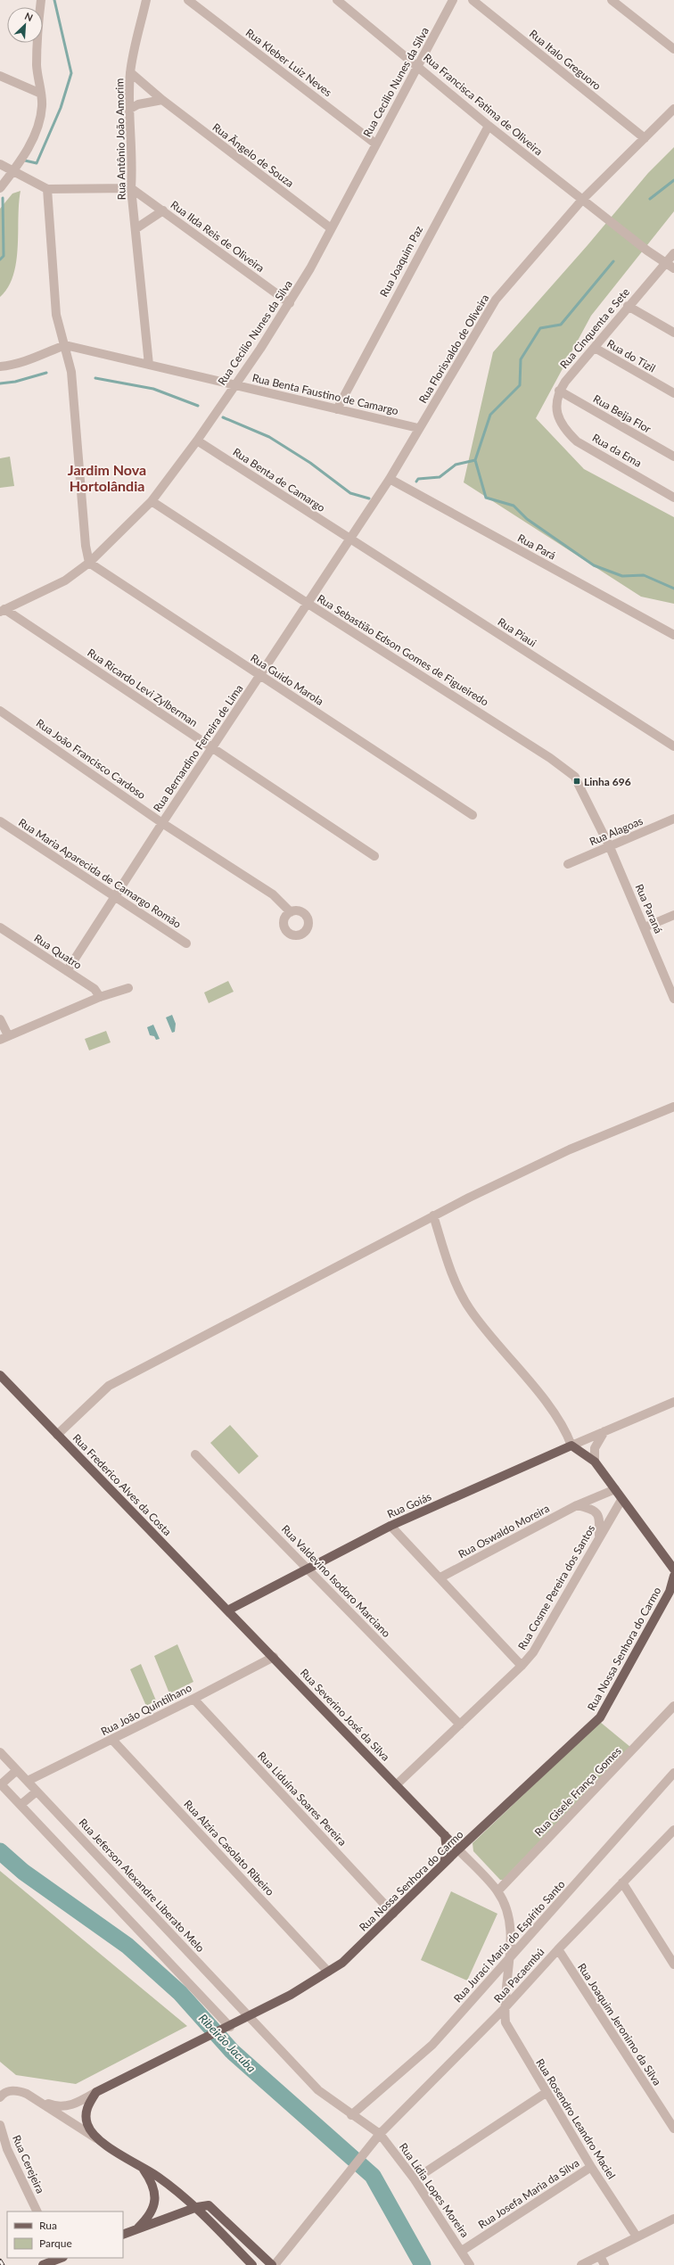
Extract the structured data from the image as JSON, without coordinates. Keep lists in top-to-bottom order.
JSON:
{
  "streets": {
    "main road": [
      "Rua Frederico Alves da Costa",
      "Rua Goiás",
      "Rua Nossa Senhora do Carmo",
      "Rua Severino José da Silva"
    ],
    "street": [
      "Rua Italo Greguoro",
      "Rua Kleber Luiz Neves",
      "Rua Cecilio Nunes da Silva",
      "Rua Francisca Fatima de Oliveira",
      "Rua Antônio João Amorim",
      "Rua Ãngelo de Souza",
      "Rua Ilda Reis de Oliveira",
      "Rua Joaquim Paz",
      "Rua Cinquenta e Sete",
      "Rua Florisvaldo de Oliveira",
      "Rua do Tizil",
      "Rua Benta Faustino de Camargo",
      "Rua Beija Flor",
      "Rua da Ema",
      "Rua Benta de Camargo",
      "Rua Pará",
      "Rua Piaui",
      "Rua Sebastião Edson Gomes de Figueiredo",
      "Rua Guido Marola",
      "Rua Ricardo Levi Zylberman",
      "Rua Bernardino Ferreira de Lima",
      "Rua João Francisco Cardoso",
      "Rua Alagoas",
      "Rua Maria Aparecida de Camargo Romão",
      "Rua Paraná",
      "Rua Quatro",
      "Rua Oswaldo Moreira",
      "Rua Valdevino Isodoro Marciano",
      "Rua Cosme Pereira dos Santos",
      "Rua João Quintilhano",
      "Rua Gisele França Gomes",
      "Rua Liduína Soares Pereira",
      "Rua Alzira Casolato Ribeiro",
      "Rua Jeferson Alexandre Liberato Melo",
      "Rua Juraci Maria do Espírito Santo",
      "Rua Pacaembú",
      "Rua Joaquim Jeronimo da Silva",
      "Rua Rosendro Leandro Maciel",
      "Rua Cerejeira",
      "Rua Lídia Lopes Moreira",
      "Rua Josefa Maria da Silva"
    ]
  },
  "crossings": [
    ["Rua Italo Greguoro", "Rua Florisvaldo de Oliveira"],
    ["Rua Kleber Luiz Neves", "Rua Cecilio Nunes da Silva"],
    ["Rua Cecilio Nunes da Silva", "Rua Francisca Fatima de Oliveira"],
    ["Rua Cecilio Nunes da Silva", "Rua Ãngelo de Souza"],
    ["Rua Cecilio Nunes da Silva", "Rua Ilda Reis de Oliveira"],
    ["Rua Cecilio Nunes da Silva", "Rua Benta Faustino de Camargo"],
    ["Rua Cecilio Nunes da Silva", "Rua Benta de Camargo"],
    ["Rua Cecilio Nunes da Silva", "Rua Sebastião Edson Gomes de Figueiredo"],
    ["Rua Cecilio Nunes da Silva", "Rua Guido Marola"],
    ["Rua Cecilio Nunes da Silva", "Rua Ricardo Levi Zylberman"],
    ["Rua Francisca Fatima de Oliveira", "Rua Joaquim Paz"],
    ["Rua Francisca Fatima de Oliveira", "Rua Cinquenta e Sete"],
    ["Rua Francisca Fatima de Oliveira", "Rua Florisvaldo de Oliveira"],
    ["Rua Antônio João Amorim", "Rua Ãngelo de Souza"],
    ["Rua Antônio João Amorim", "Rua Ilda Reis de Oliveira"],
    ["Rua Antônio João Amorim", "Rua Benta Faustino de Camargo"],
    ["Rua Joaquim Paz", "Rua Benta Faustino de Camargo"],
    ["Rua Cinquenta e Sete", "Rua do Tizil"],
    ["Rua Cinquenta e Sete", "Rua Beija Flor"],
    ["Rua Cinquenta e Sete", "Rua da Ema"],
    ["Rua Florisvaldo de Oliveira", "Rua Benta Faustino de Camargo"],
    ["Rua Florisvaldo de Oliveira", "Rua Benta de Camargo"],
    ["Rua Florisvaldo de Oliveira", "Rua Pará"],
    ["Rua Florisvaldo de Oliveira", "Rua Piaui"],
    ["Rua Florisvaldo de Oliveira", "Rua Bernardino Ferreira de Lima"],
    ["Rua Beija Flor", "Rua da Ema"],
    ["Rua Benta de Camargo", "Rua Piaui"],
    ["Rua Benta de Camargo", "Rua Bernardino Ferreira de Lima"],
    ["Rua Piaui", "Rua Bernardino Ferreira de Lima"],
    ["Rua Sebastião Edson Gomes de Figueiredo", "Rua Bernardino Ferreira de Lima"],
    ["Rua Sebastião Edson Gomes de Figueiredo", "Rua Alagoas"],
    ["Rua Sebastião Edson Gomes de Figueiredo", "Rua Paraná"],
    ["Rua Guido Marola", "Rua Bernardino Ferreira de Lima"],
    ["Rua Ricardo Levi Zylberman", "Rua Bernardino Ferreira de Lima"],
    ["Rua Bernardino Ferreira de Lima", "Rua João Francisco Cardoso"],
    ["Rua Bernardino Ferreira de Lima", "Rua Maria Aparecida de Camargo Romão"],
    ["Rua Bernardino Ferreira de Lima", "Rua Quatro"],
    ["Rua Alagoas", "Rua Paraná"],
    ["Rua Frederico Alves da Costa", "Rua Goiás"],
    ["Rua Frederico Alves da Costa", "Rua Severino José da Silva"],
    ["Rua Goiás", "Rua Valdevino Isodoro Marciano"],
    ["Rua Goiás", "Rua Severino José da Silva"],
    ["Rua Valdevino Isodoro Marciano", "Rua Cosme Pereira dos Santos"],
    ["Rua Cosme Pereira dos Santos", "Rua Severino José da Silva"],
    ["Rua Nossa Senhora do Carmo", "Rua Severino José da Silva"],
    ["Rua Nossa Senhora do Carmo", "Rua Liduína Soares Pereira"],
    ["Rua Nossa Senhora do Carmo", "Rua Alzira Casolato Ribeiro"],
    ["Rua Nossa Senhora do Carmo", "Rua Jeferson Alexandre Liberato Melo"],
    ["Rua Nossa Senhora do Carmo", "Rua Lídia Lopes Moreira"],
    ["Rua João Quintilhano", "Rua Severino José da Silva"],
    ["Rua João Quintilhano", "Rua Liduína Soares Pereira"],
    ["Rua João Quintilhano", "Rua Alzira Casolato Ribeiro"],
    ["Rua João Quintilhano", "Rua Jeferson Alexandre Liberato Melo"],
    ["Rua Severino José da Silva", "Rua Gisele França Gomes"],
    ["Rua Severino José da Silva", "Rua Juraci Maria do Espírito Santo"],
    ["Rua Severino José da Silva", "Rua Pacaembú"],
    ["Rua Severino José da Silva", "Rua Rosendro Leandro Maciel"],
    ["Rua Jeferson Alexandre Liberato Melo", "Rua Lídia Lopes Moreira"],
    ["Rua Juraci Maria do Espírito Santo", "Rua Lídia Lopes Moreira"],
    ["Rua Pacaembú", "Rua Joaquim Jeronimo da Silva"],
    ["Rua Pacaembú", "Rua Rosendro Leandro Maciel"],
    ["Rua Pacaembú", "Rua Lídia Lopes Moreira"],
    ["Rua Rosendro Leandro Maciel", "Rua Josefa Maria da Silva"],
    ["Rua Lídia Lopes Moreira", "Rua Josefa Maria da Silva"]
  ],
  "districts": ["Jardim Nova Hortolândia"],
  "water": ["Ribeirão Jacuba"],
  "places": {
    "transit": ["Linha 696"]
  },
  "legend": ["Rua", "Parque"],
  "north": "top right"
}
